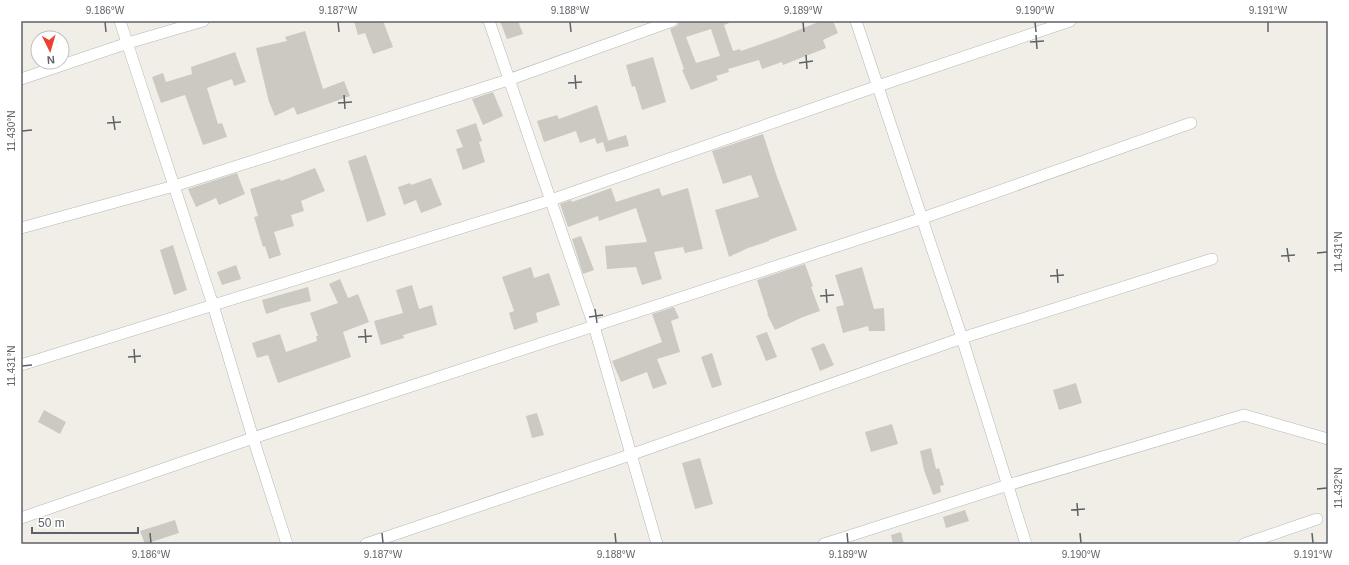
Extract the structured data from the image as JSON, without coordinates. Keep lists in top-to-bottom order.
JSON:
{
  "scale_bar": "50 m",
  "north": "bottom",
  "coordinates": [
    "9.186°W",
    "9.187°W",
    "9.188°W",
    "9.189°W",
    "9.190°W",
    "9.191°W",
    "11.430°N",
    "11.431°N",
    "11.432°N"
  ]
}
